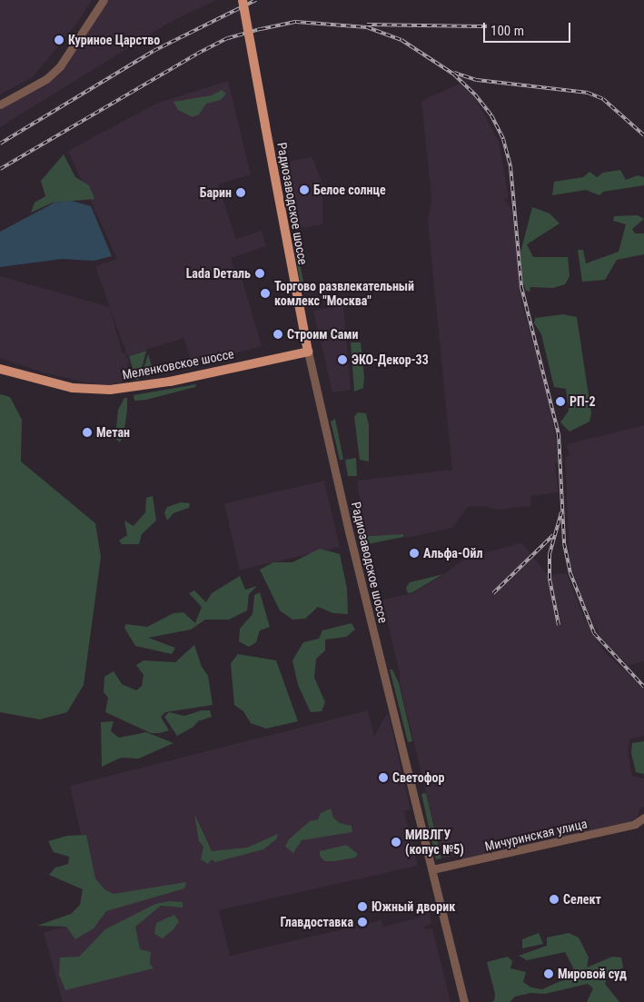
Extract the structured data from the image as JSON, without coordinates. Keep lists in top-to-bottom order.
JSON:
{
  "streets": {
    "main road": ["Радиозаводское шоссе", "Меленковское шоссе"],
    "street": ["Мичуринская улица"]
  },
  "crossings": [
    ["Радиозаводское шоссе", "Меленковское шоссе"],
    ["Радиозаводское шоссе", "Мичуринская улица"]
  ],
  "places": [
    "Куриное Царство",
    "Белое солнце",
    "Барин",
    "Lada Dеталь",
    "Торгово развлекательный комлекс \"Москва\"",
    "Строим Сами",
    "ЭКО-Декор-33",
    "РП-2",
    "Метан",
    "Альфа-Ойл",
    "Светофор",
    "МИВЛГУ (копус №5)",
    "Селект",
    "Южный дворик",
    "Главдоставка",
    "Мировой суд"
  ],
  "scale_bar": "100 m"
}
